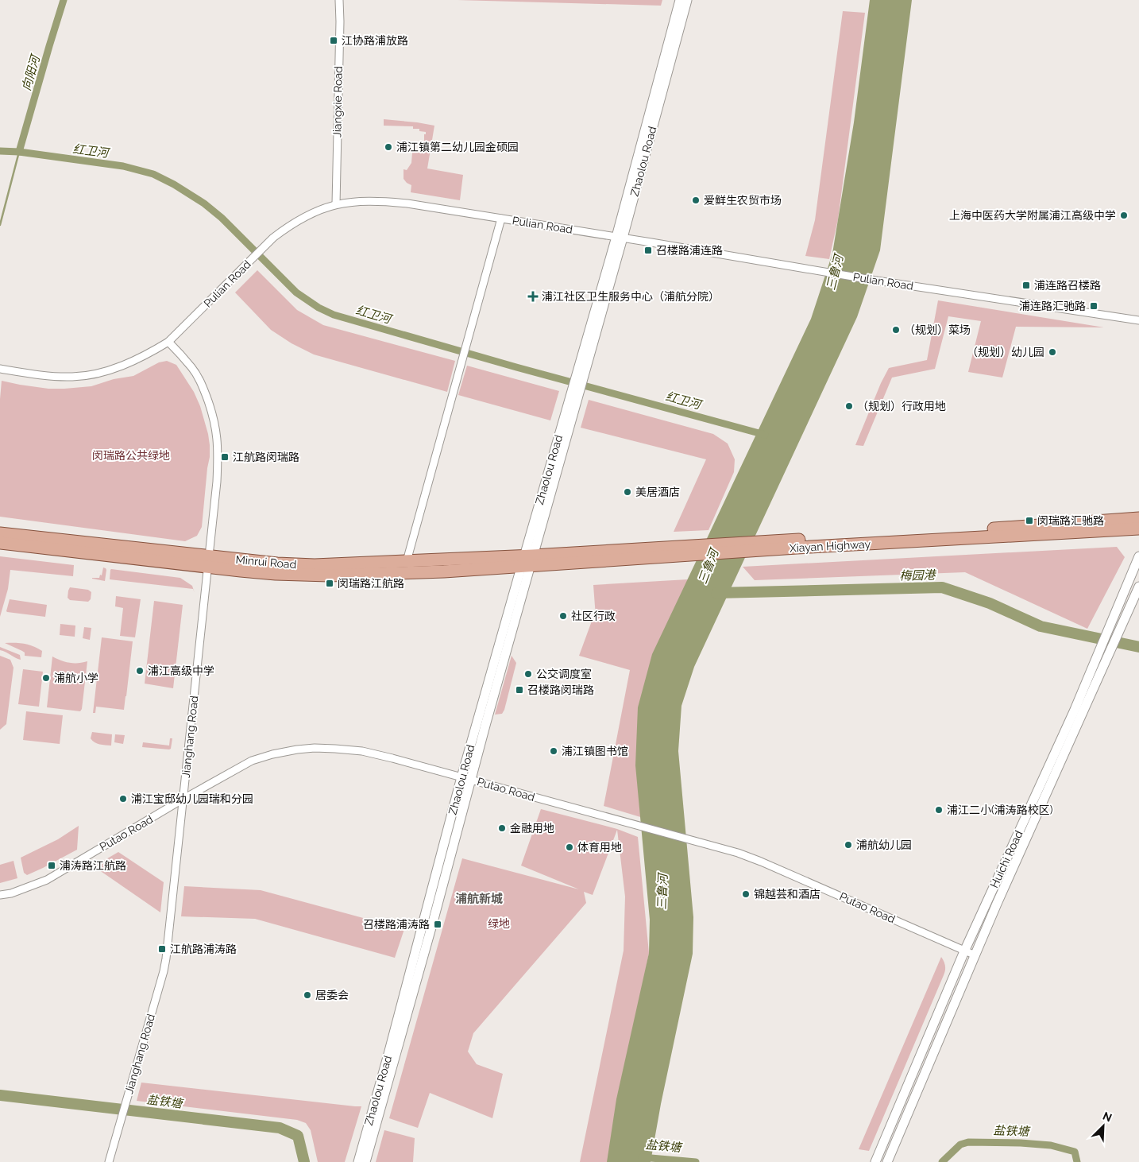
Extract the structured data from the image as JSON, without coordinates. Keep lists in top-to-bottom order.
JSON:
{
  "streets": {
    "main road": ["Xiayan Highway", "Minrui Road"],
    "street": [
      "Jiangxie Road",
      "Zhaolou Road",
      "Pulian Road",
      "Jianghang Road",
      "Putao Road",
      "Huichi Road"
    ]
  },
  "crossings": [
    ["Jiangxie Road", "Pulian Road"],
    ["Zhaolou Road", "Pulian Road"],
    ["Zhaolou Road", "Xiayan Highway"],
    ["Zhaolou Road", "Minrui Road"],
    ["Zhaolou Road", "Putao Road"],
    ["Pulian Road", "Jianghang Road"],
    ["Xiayan Highway", "Minrui Road"],
    ["Minrui Road", "Jianghang Road"],
    ["Jianghang Road", "Putao Road"],
    ["Putao Road", "Huichi Road"]
  ],
  "districts": ["浦航新城"],
  "water": [
    "向阳河",
    "红卫河",
    "三鲁河",
    "梅园港",
    "盐铁塘"
  ],
  "parks": ["闵瑞路公共绿地", "绿地"],
  "places": {
    "transit": [
      "江协路浦放路",
      "召楼路浦连路",
      "浦连路召楼路",
      "浦连路汇驰路",
      "江航路闵瑞路",
      "闵瑞路汇驰路",
      "闵瑞路江航路",
      "召楼路闵瑞路",
      "浦涛路江航路",
      "召楼路浦涛路",
      "江航路浦涛路"
    ],
    "other": [
      "浦江镇第二幼儿园金硕园",
      "爱鲜生农贸市场",
      "上海中医药大学附属浦江高级中学",
      "（规划）菜场",
      "（规划）幼儿园",
      "（规划）行政用地",
      "美居酒店",
      "社区行政",
      "浦江高级中学",
      "公交调度室",
      "浦航小学",
      "浦江镇图书馆",
      "浦江宝邸幼儿园瑞和分园",
      "浦江二小(浦涛路校区)",
      "金融用地",
      "浦航幼儿园",
      "体育用地",
      "锦越芸和酒店",
      "居委会"
    ],
    "health": ["浦江社区卫生服务中心（浦航分院）"]
  },
  "north": "top right"
}
